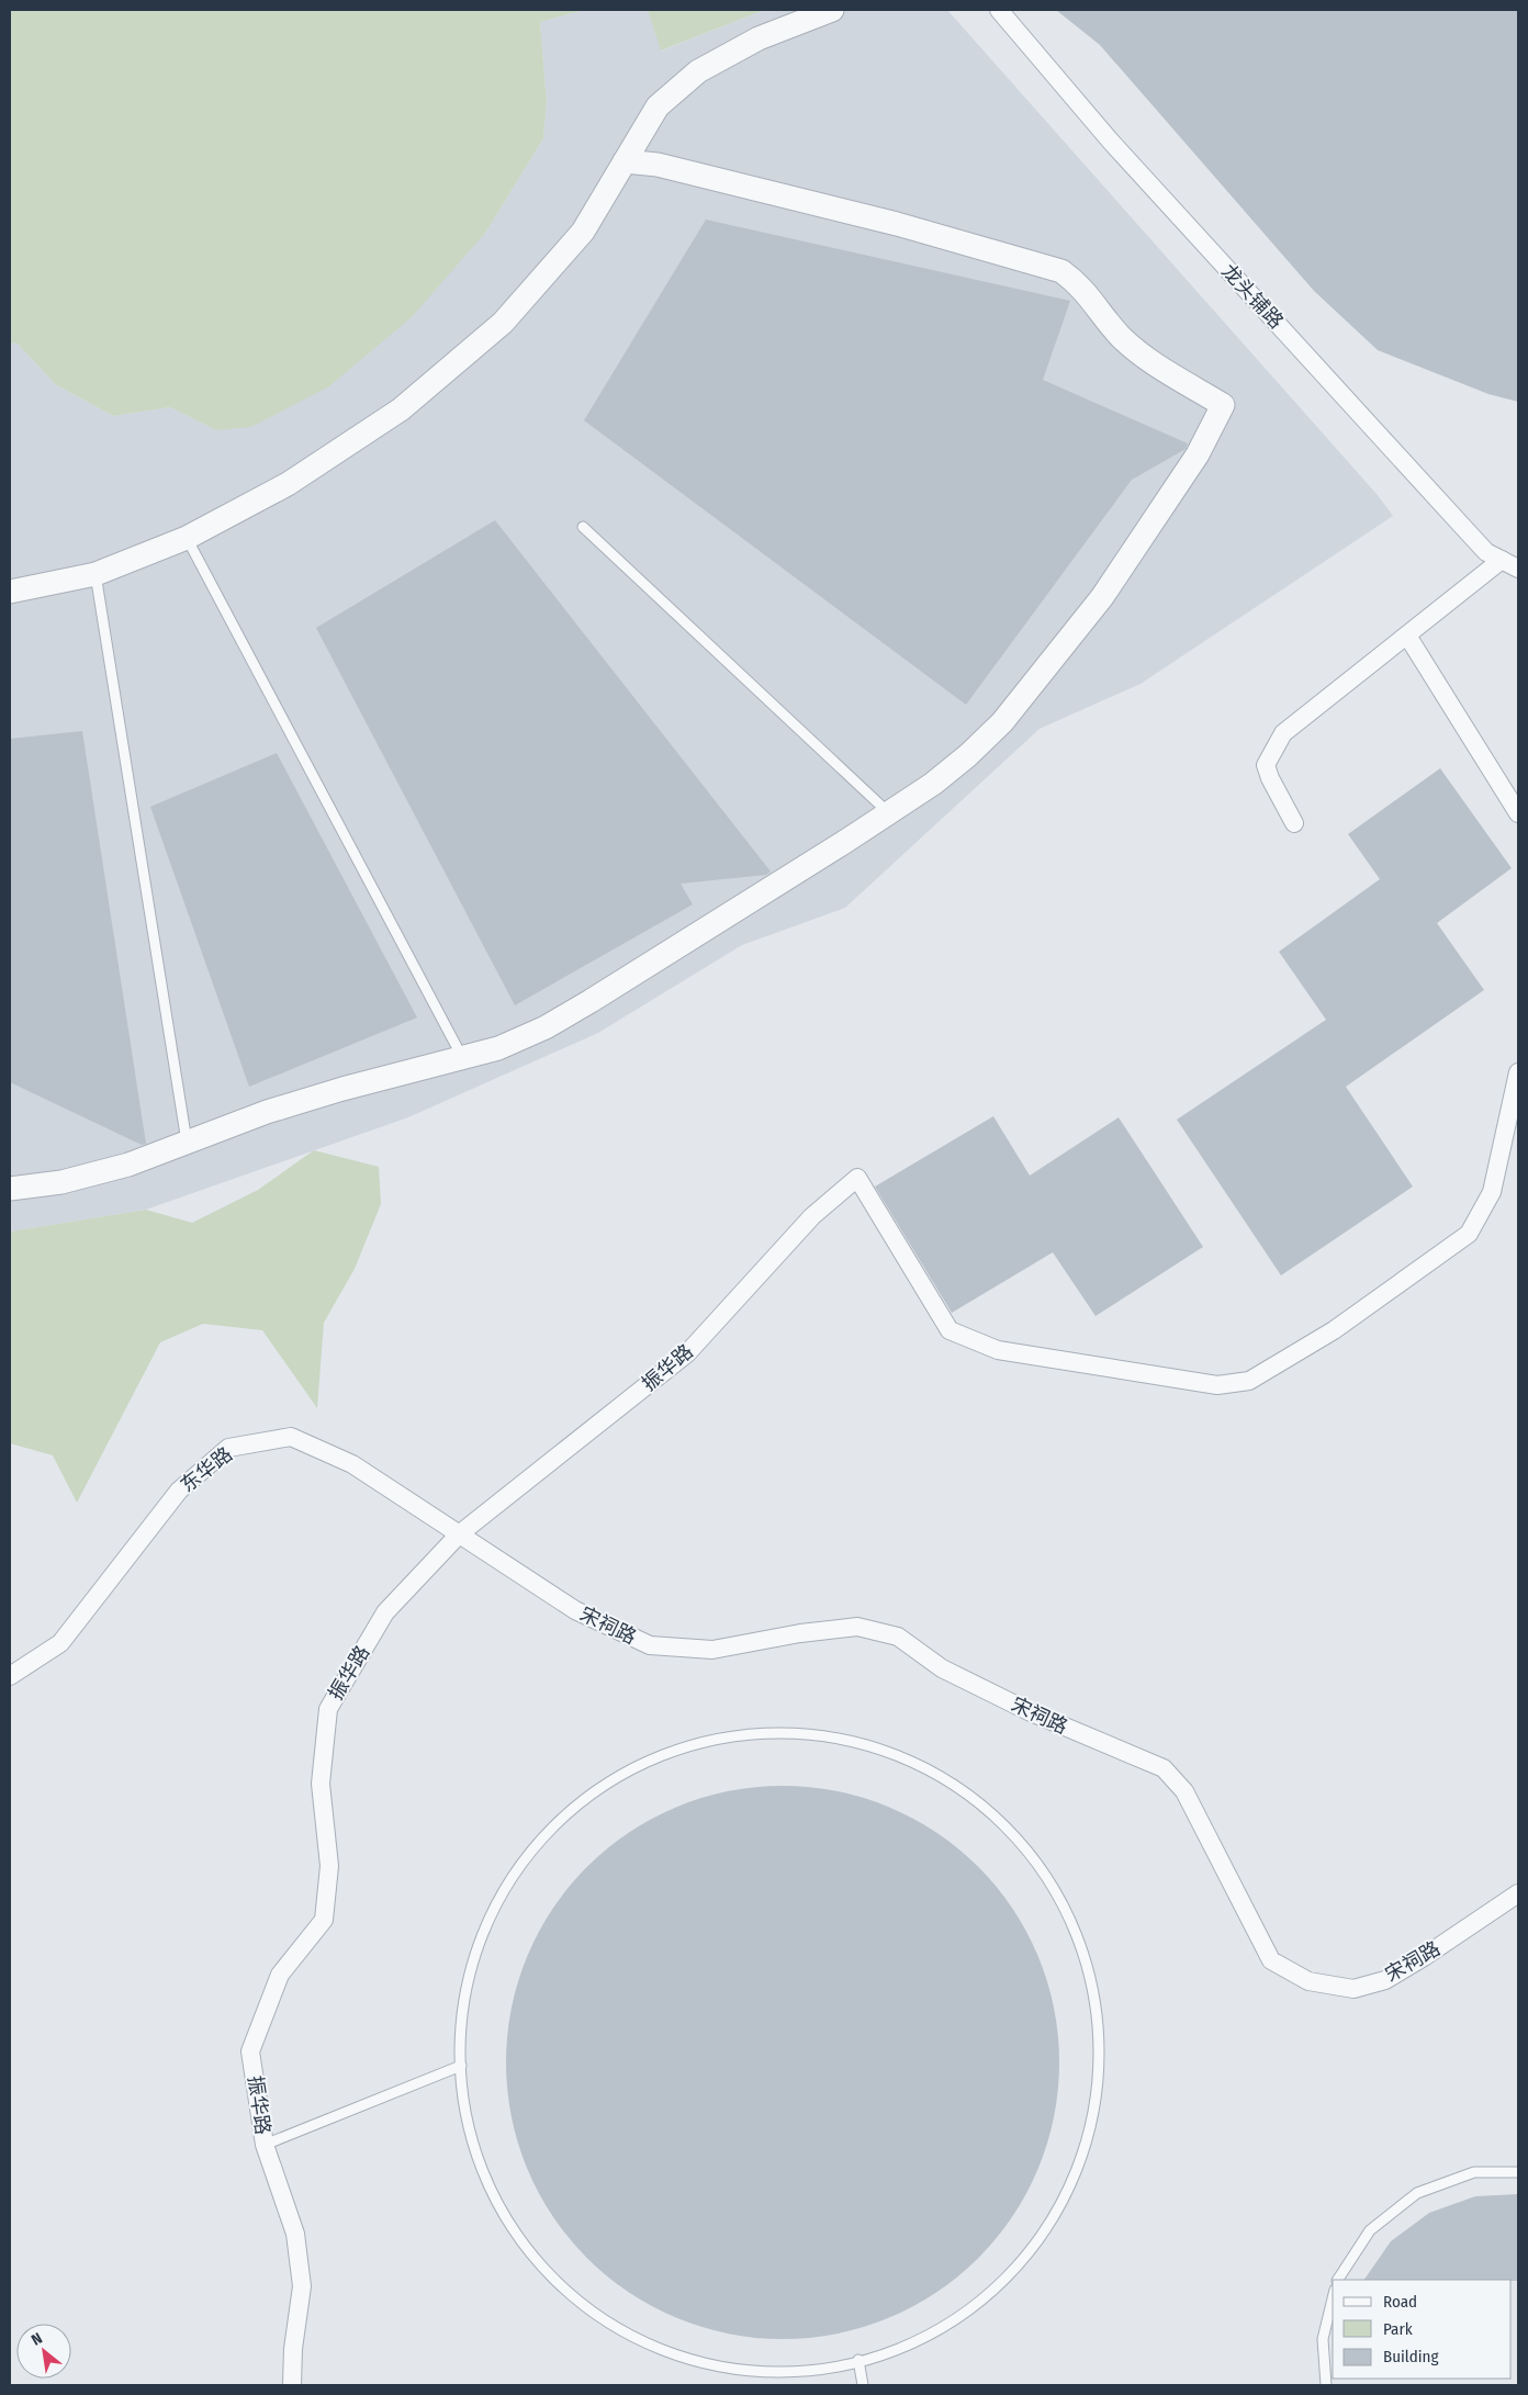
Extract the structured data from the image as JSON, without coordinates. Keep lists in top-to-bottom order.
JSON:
{
  "streets": {
    "street": [
      "龙头铺路",
      "振华路",
      "东华路",
      "宋祠路"
    ]
  },
  "crossings": [
    ["振华路", "东华路"],
    ["振华路", "宋祠路"],
    ["东华路", "宋祠路"]
  ],
  "legend": ["Road", "Park", "Building"],
  "north": "top left"
}
